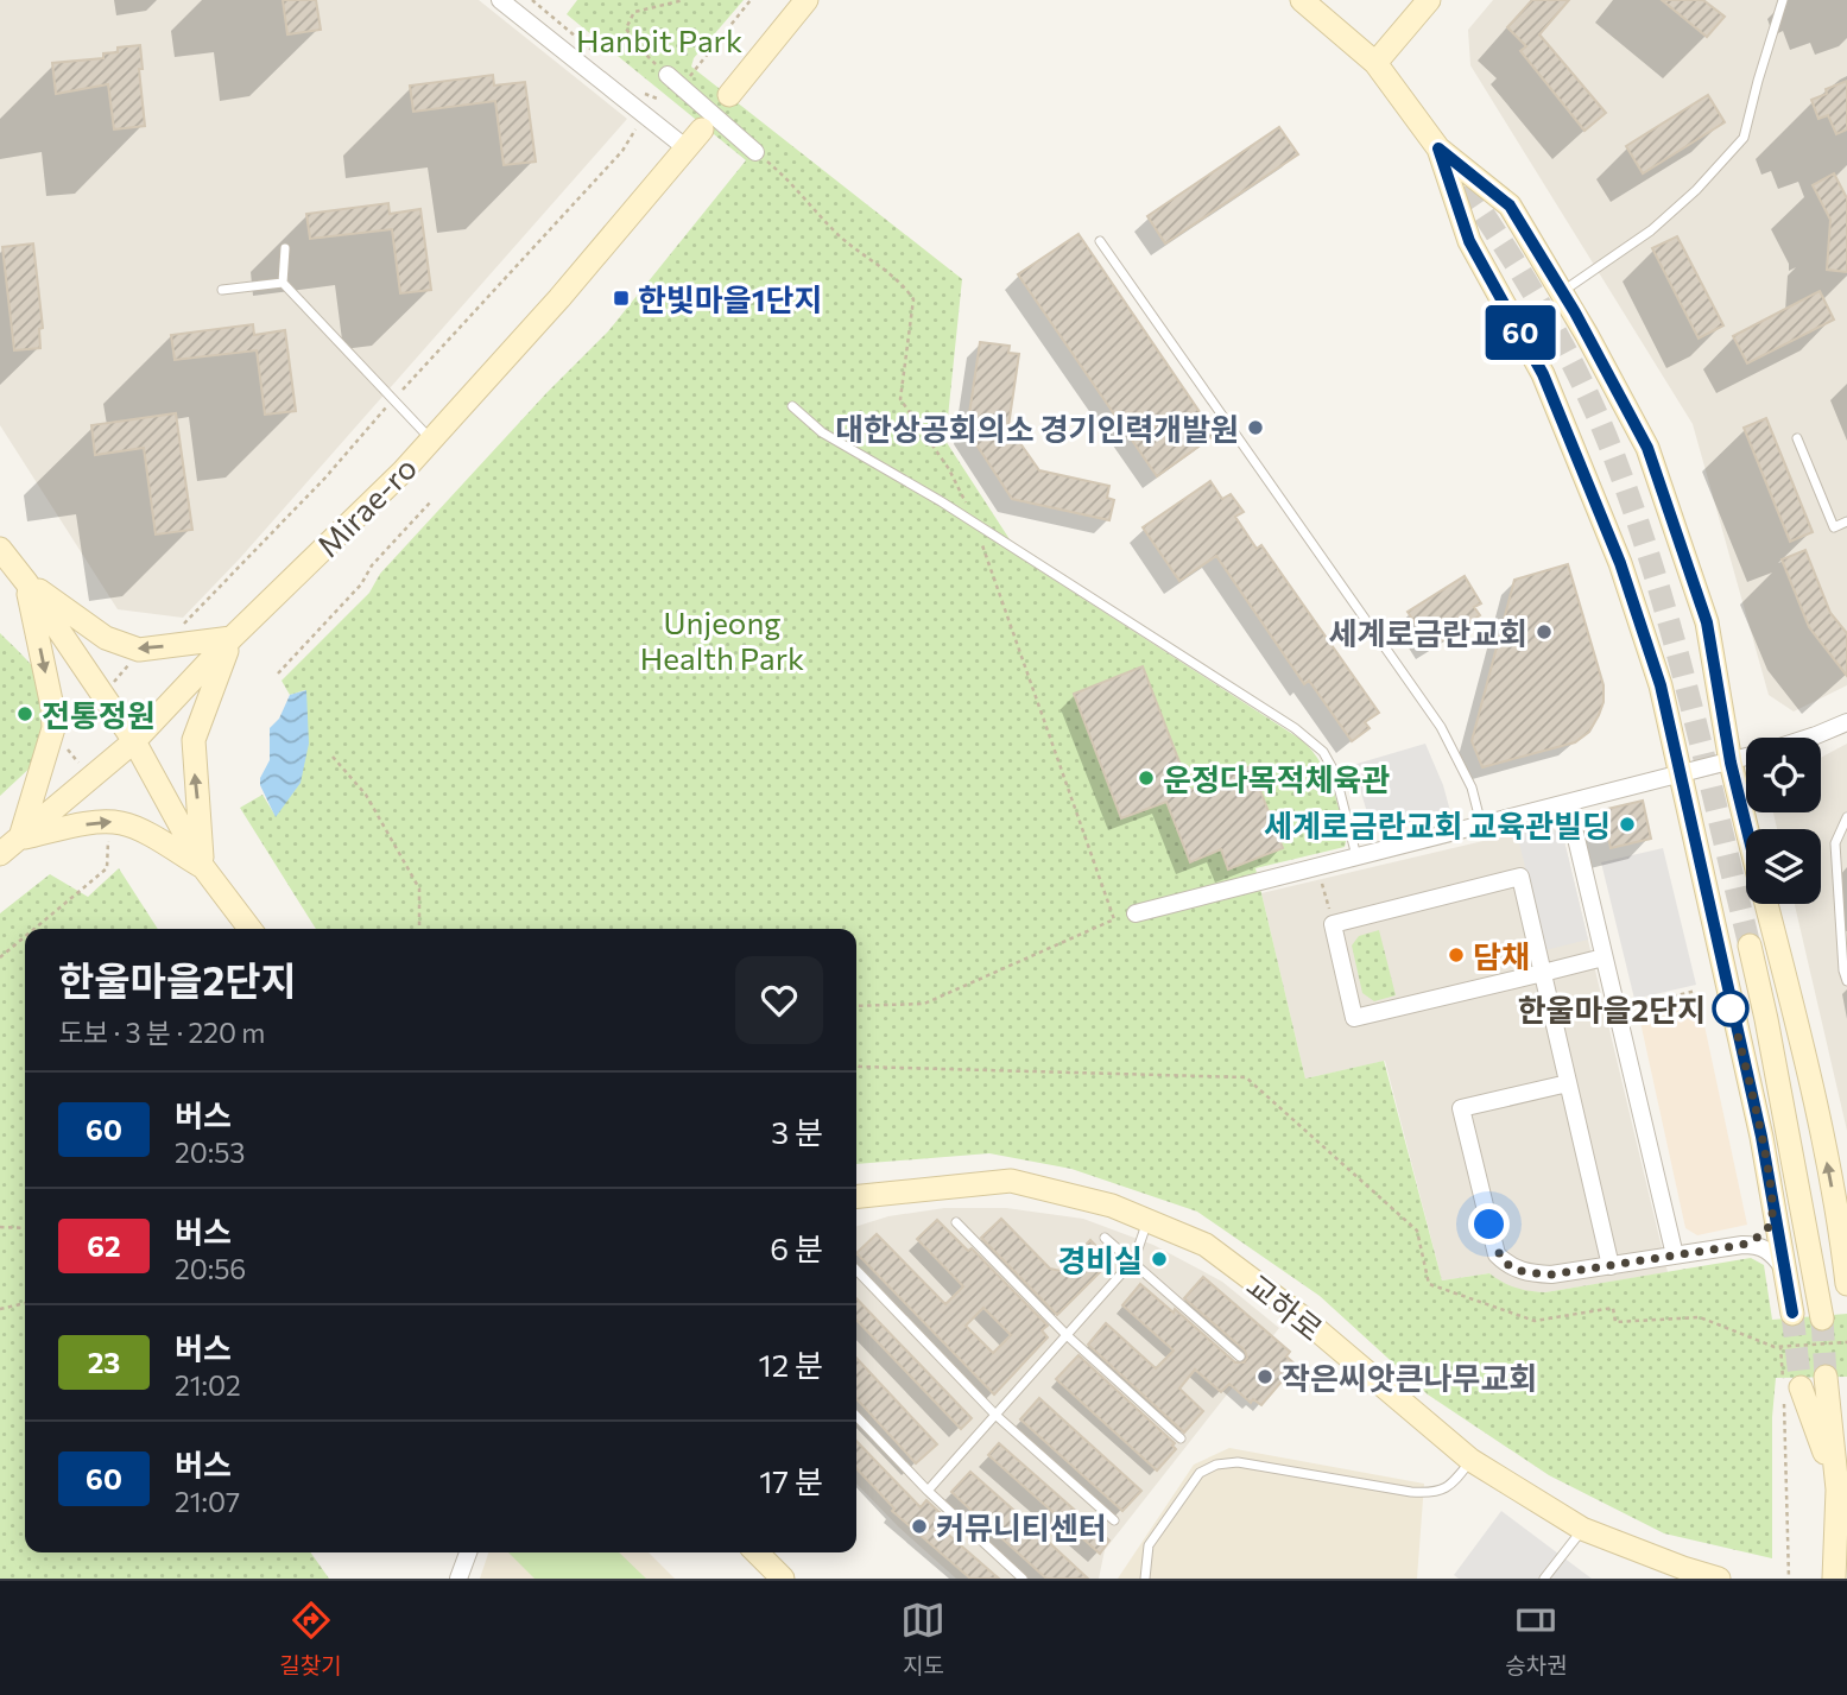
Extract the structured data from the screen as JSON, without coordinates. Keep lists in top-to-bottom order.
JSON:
{
  "streets": {
    "street": ["Mirae-ro", "교하로"]
  },
  "parks": ["Hanbit Park", "Unjeong Health Park"],
  "places": {
    "transit": ["한빛마을1단지"],
    "other": [
      "대한상공회의소 경기인력개발원",
      "세계로금란교회",
      "전통정원",
      "운정다목적체육관",
      "세계로금란교회 교육관빌딩",
      "담채",
      "한울마을2단지",
      "경비실",
      "작은씨앗큰나무교회",
      "커뮤니티센터"
    ]
  },
  "lines": ["bus line 60"],
  "page": {
    "on_map": "60",
    "heading": ["한울마을2단지", "도보 · 3 분 · 220 m"],
    "list": [
      {
        "mark": "60",
        "name": "버스",
        "note": "20:53",
        "value": "3 분"
      },
      {
        "mark": "62",
        "name": "버스",
        "note": "20:56",
        "value": "6 분"
      },
      {
        "mark": "23",
        "name": "버스",
        "note": "21:02",
        "value": "12 분"
      },
      {
        "mark": "60",
        "name": "버스",
        "note": "21:07",
        "value": "17 분"
      }
    ],
    "tabs": ["길찾기", "지도", "승차권"]
  }
}
